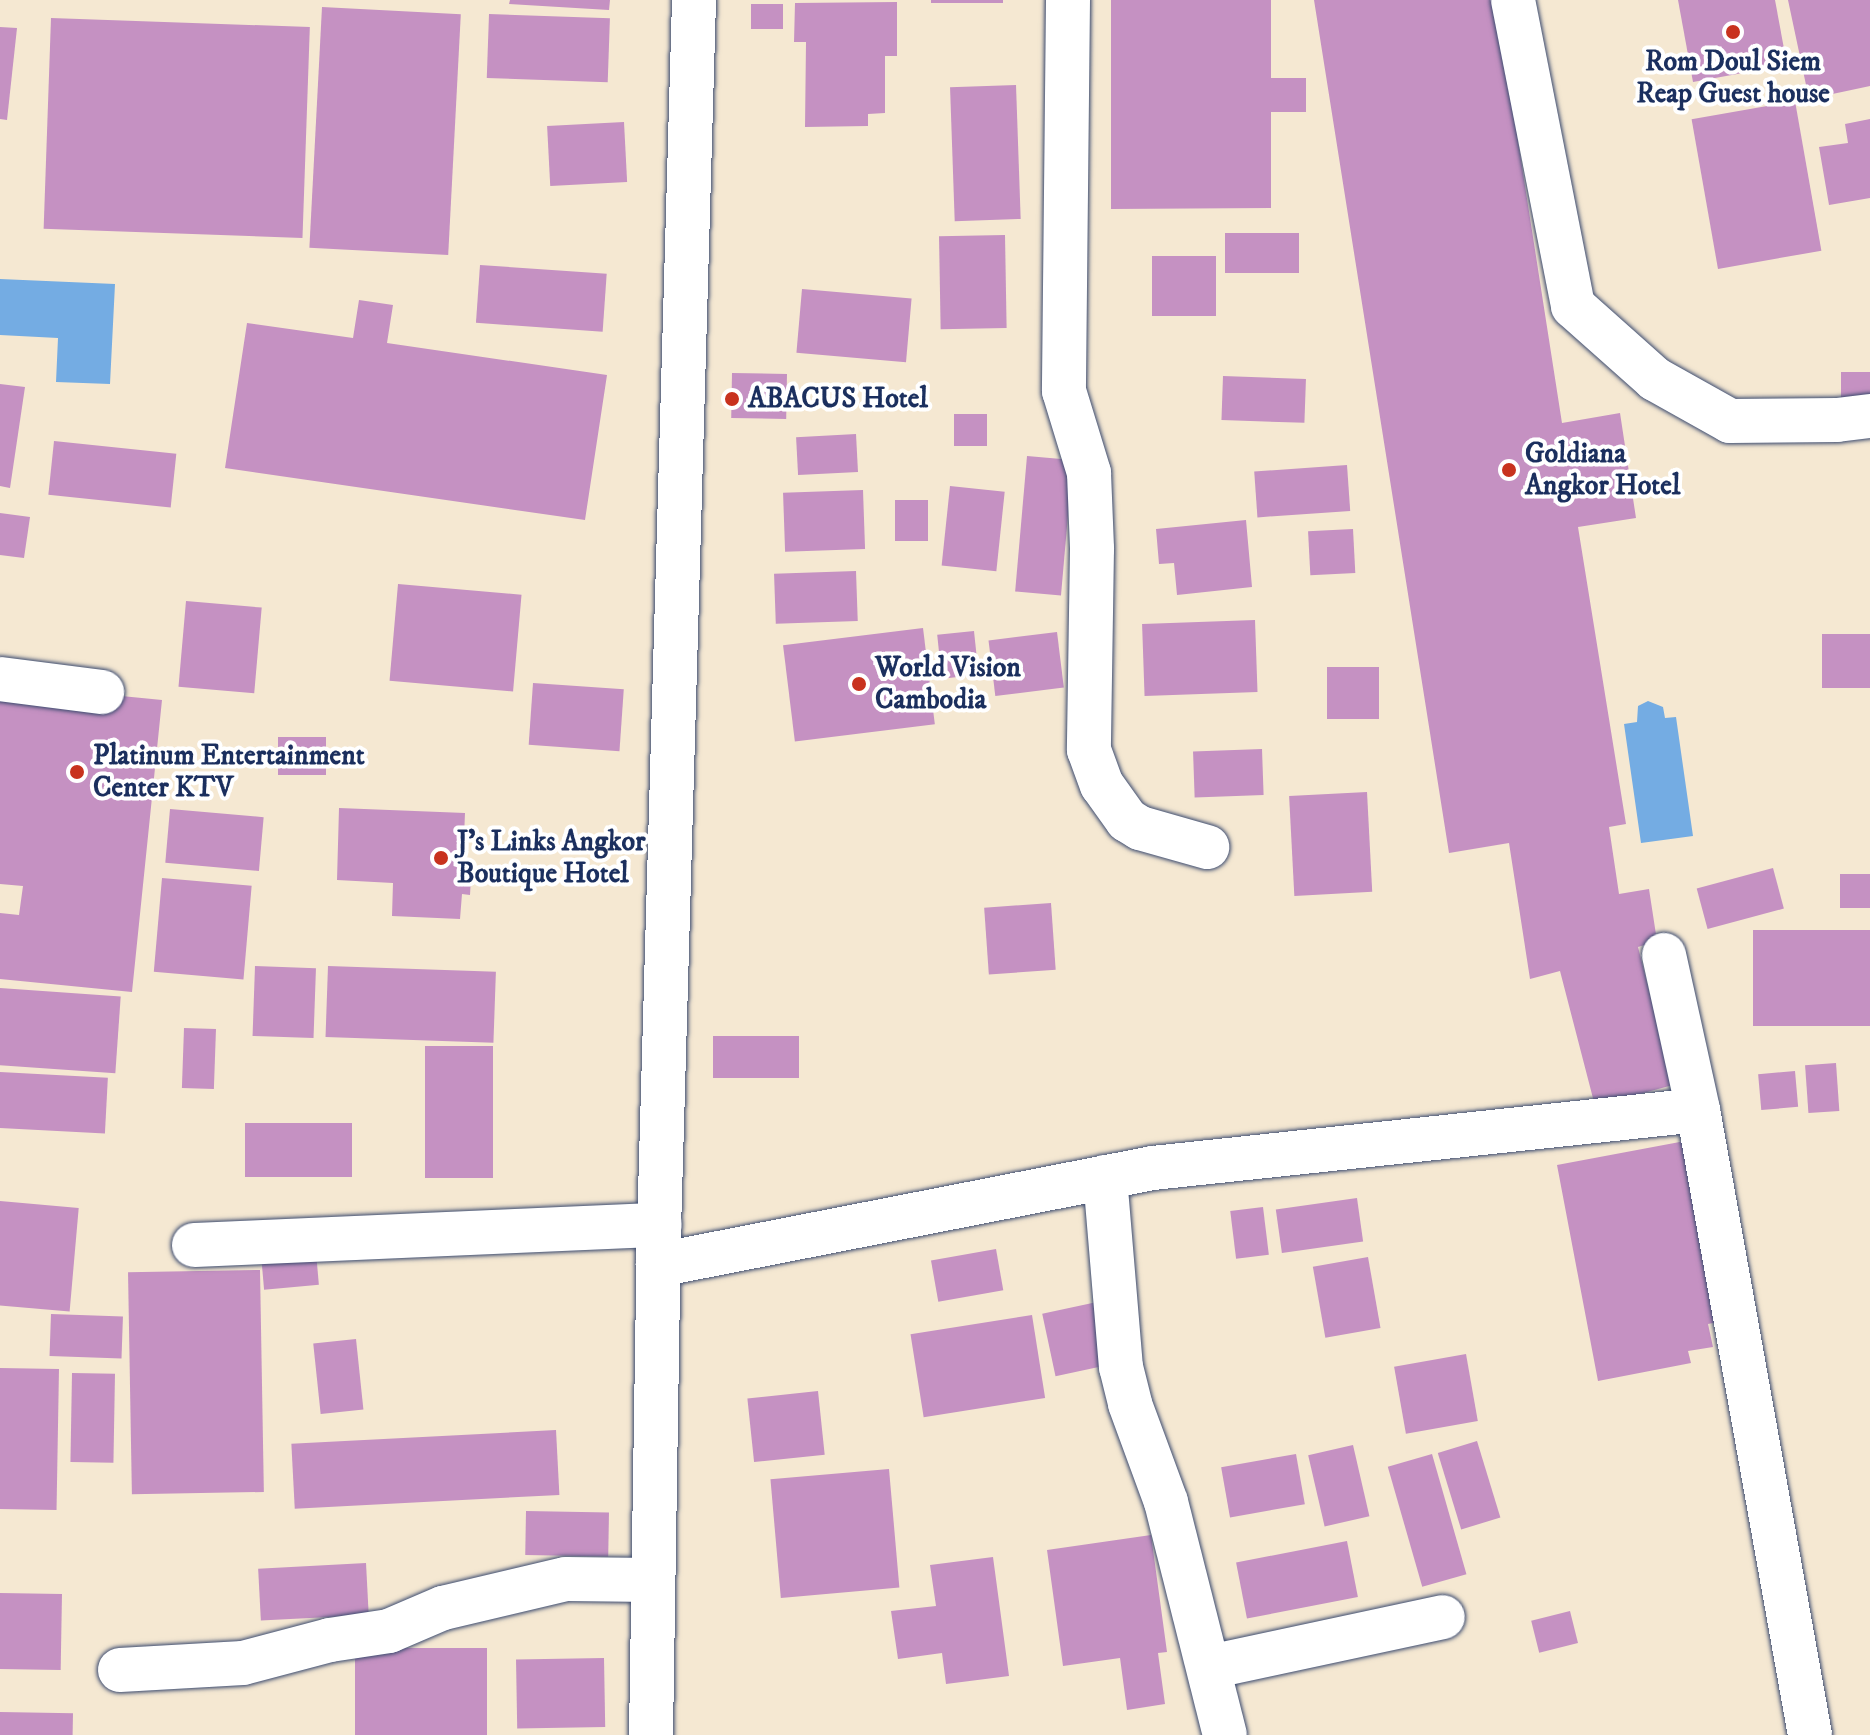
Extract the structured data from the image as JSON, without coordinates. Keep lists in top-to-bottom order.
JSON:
{
  "places": [
    "Rom Doul Siem Reap Guest house",
    "ABACUS Hotel",
    "Goldiana Angkor Hotel",
    "World Vision Cambodia",
    "Platinum Entertainment Center KTV",
    "J's Links Angkor Boutique Hotel"
  ]
}
